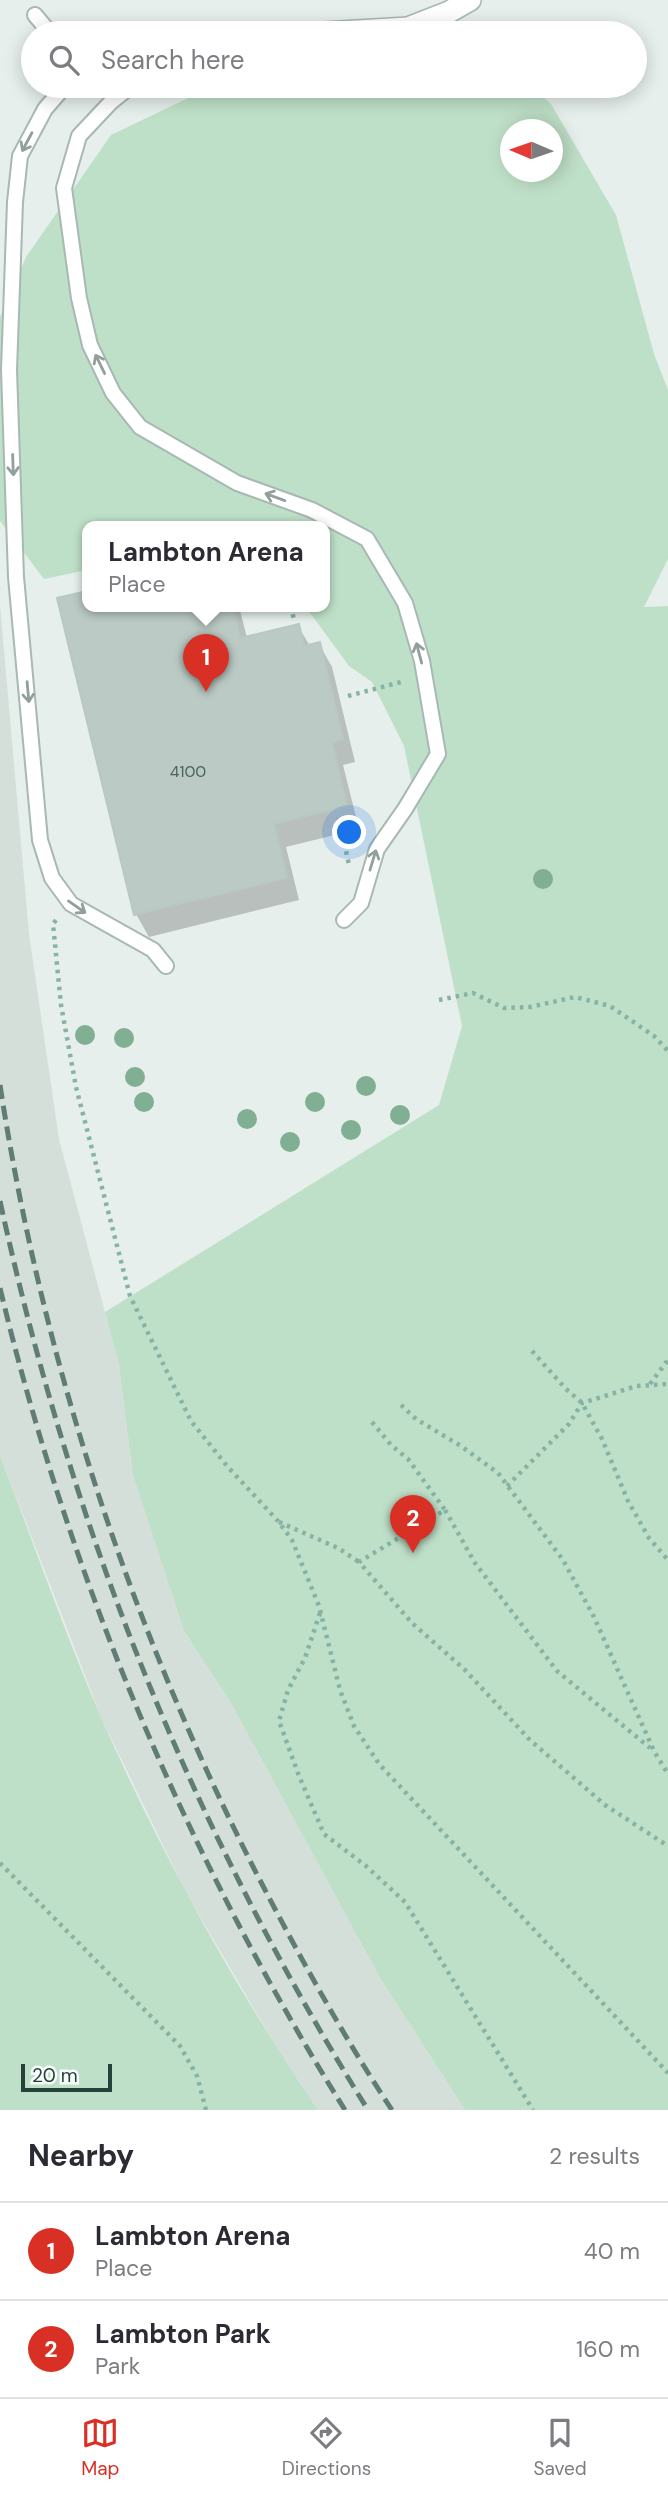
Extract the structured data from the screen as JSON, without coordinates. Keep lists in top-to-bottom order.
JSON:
{
  "house_numbers": ["4100"],
  "scale_bar": "20 m",
  "north": "left",
  "page": {
    "search": "Search here",
    "popup": ["Lambton Arena", "Place"],
    "pins": ["1", "2"],
    "scale": "20 m",
    "heading": ["Nearby", "2 results"],
    "list": [
      {
        "mark": "1",
        "name": "Lambton Arena",
        "note": "Place",
        "value": "40 m"
      },
      {
        "mark": "2",
        "name": "Lambton Park",
        "note": "Park",
        "value": "160 m"
      }
    ],
    "nav": ["Map", "Directions", "Saved"]
  }
}
